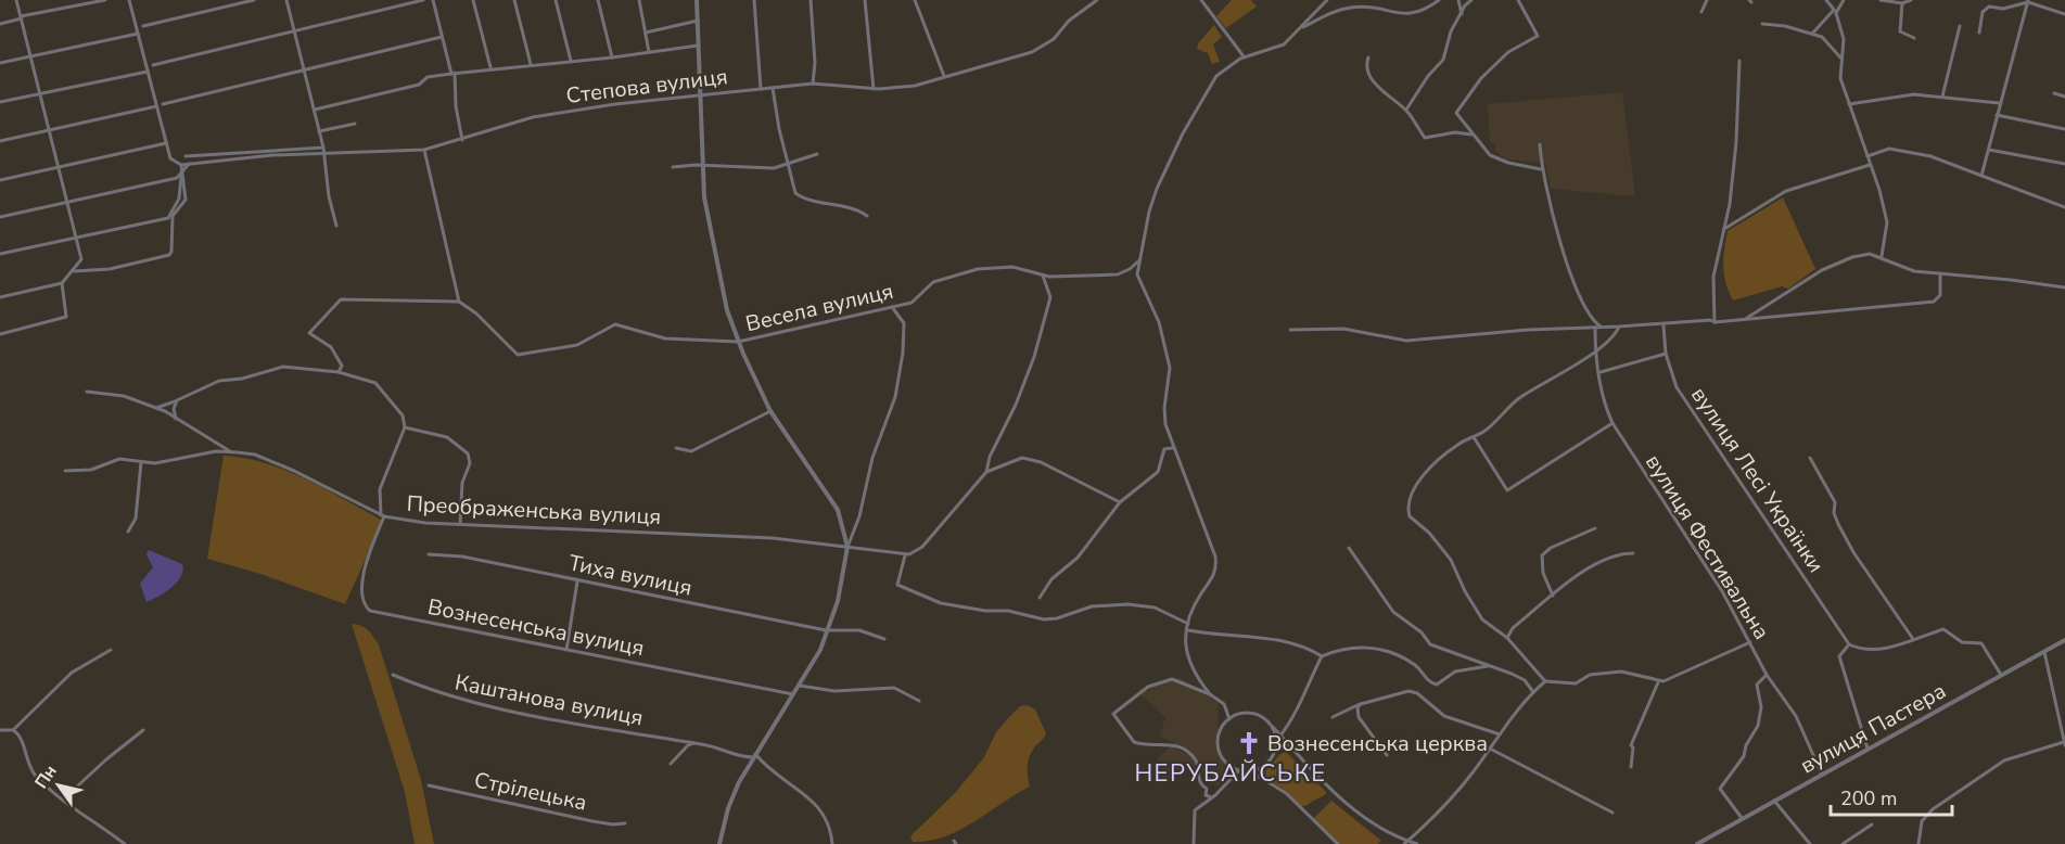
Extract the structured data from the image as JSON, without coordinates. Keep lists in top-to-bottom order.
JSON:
{
  "streets": {
    "street": [
      "Степова вулиця",
      "Весела вулиця",
      "вулиця Лесі Українки",
      "Преображенська вулиця",
      "вулиця Фестивальна",
      "Тиха вулиця",
      "Вознесенська вулиця",
      "Каштанова вулиця",
      "вулиця Пастера",
      "Стрілецька"
    ]
  },
  "crossings": [
    ["Преображенська вулиця", "Вознесенська вулиця"],
    ["вулиця Фестивальна", "вулиця Пастера"]
  ],
  "districts": ["НЕРУБАЙСЬКЕ"],
  "places": {
    "church": ["Вознесенська церква"]
  },
  "scale_bar": "200 m",
  "north": "top left"
}
